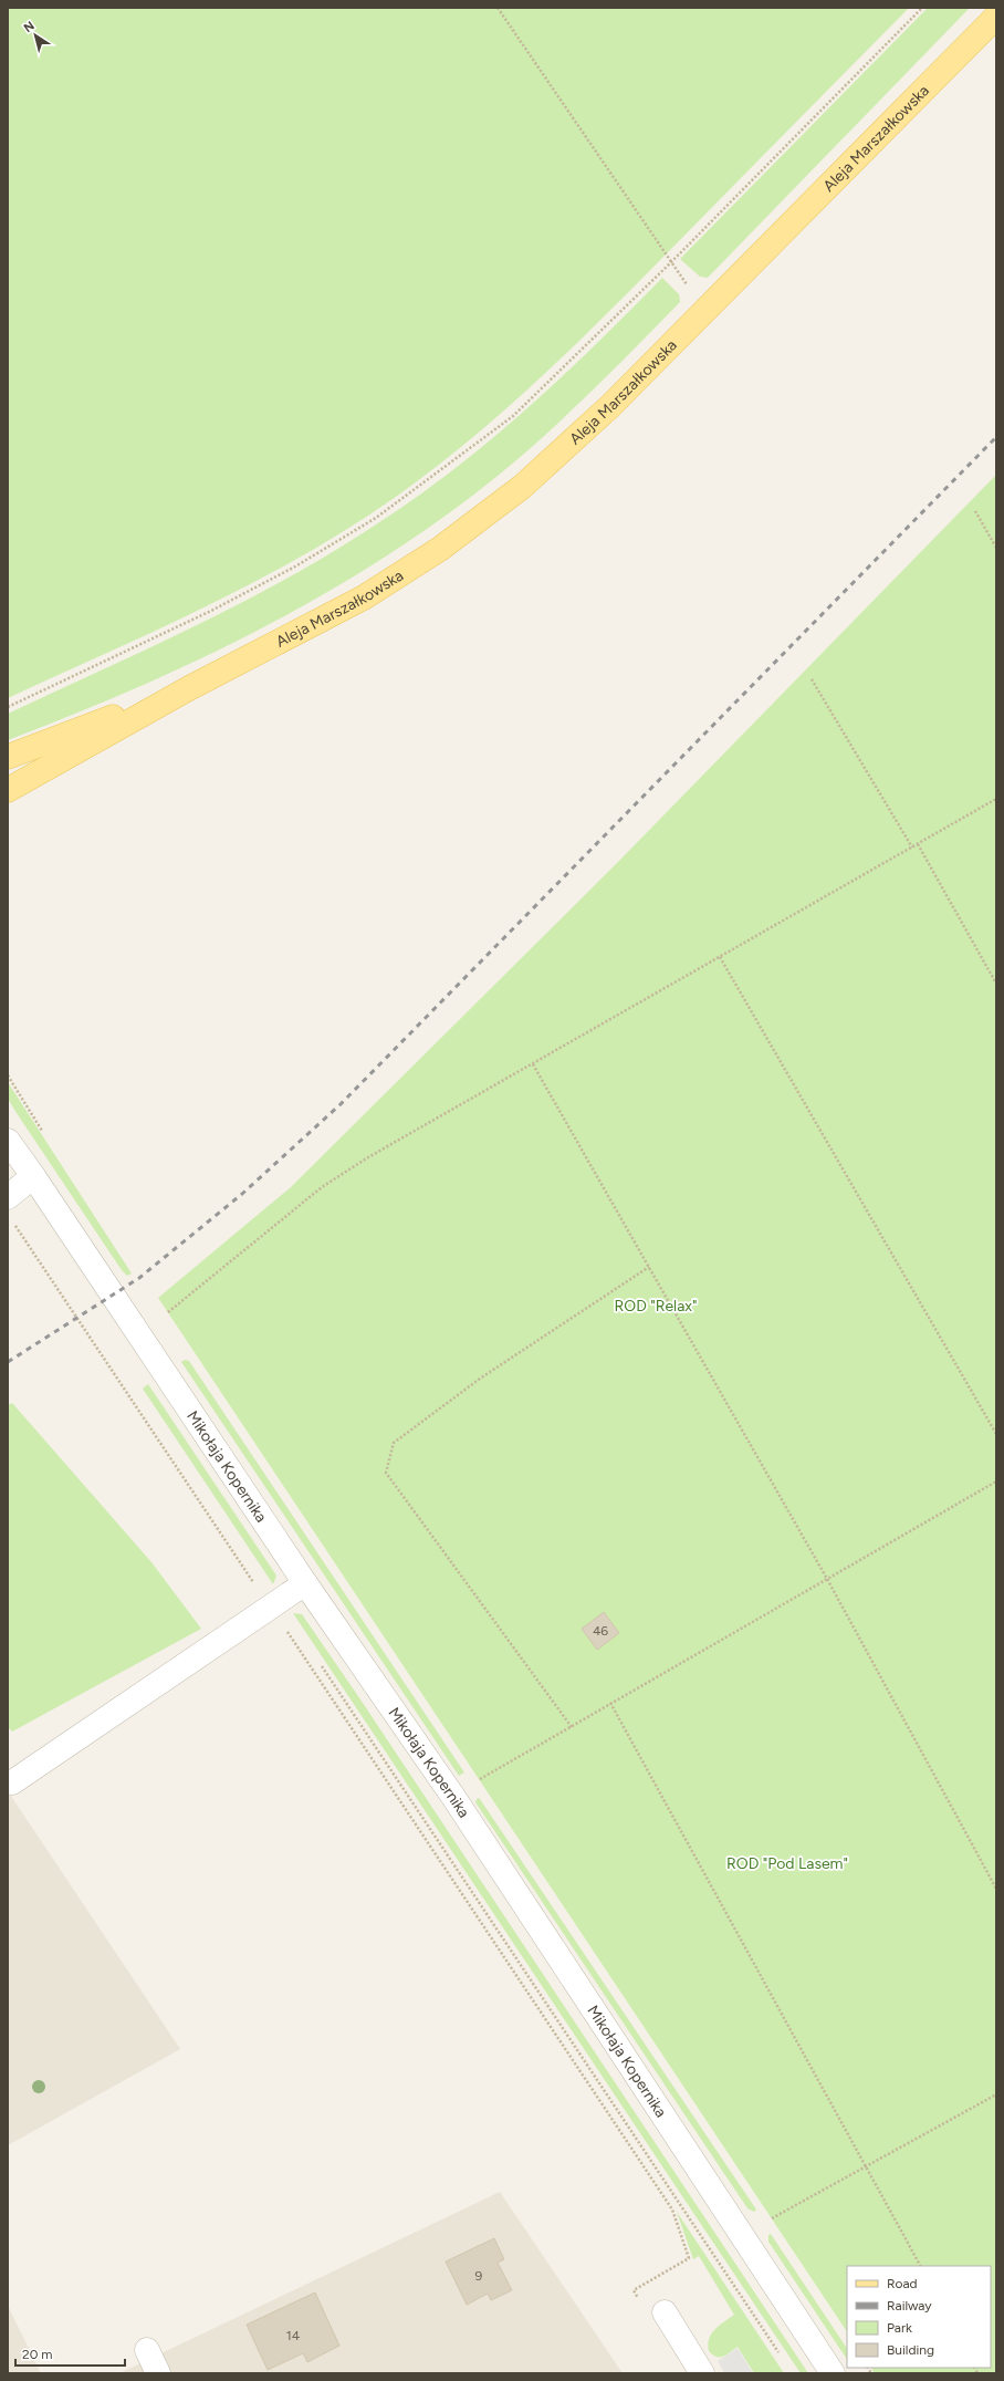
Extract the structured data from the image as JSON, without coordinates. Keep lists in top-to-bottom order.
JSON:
{
  "streets": {
    "main road": ["Aleja Marszałkowska"],
    "street": ["Mikołaja Kopernika"]
  },
  "parks": ["ROD \"Relax\"", "ROD \"Pod Lasem\""],
  "house_numbers": ["46", "9", "14"],
  "legend": [
    "Road",
    "Railway",
    "Park",
    "Building"
  ],
  "scale_bar": "20 m",
  "north": "top left"
}
